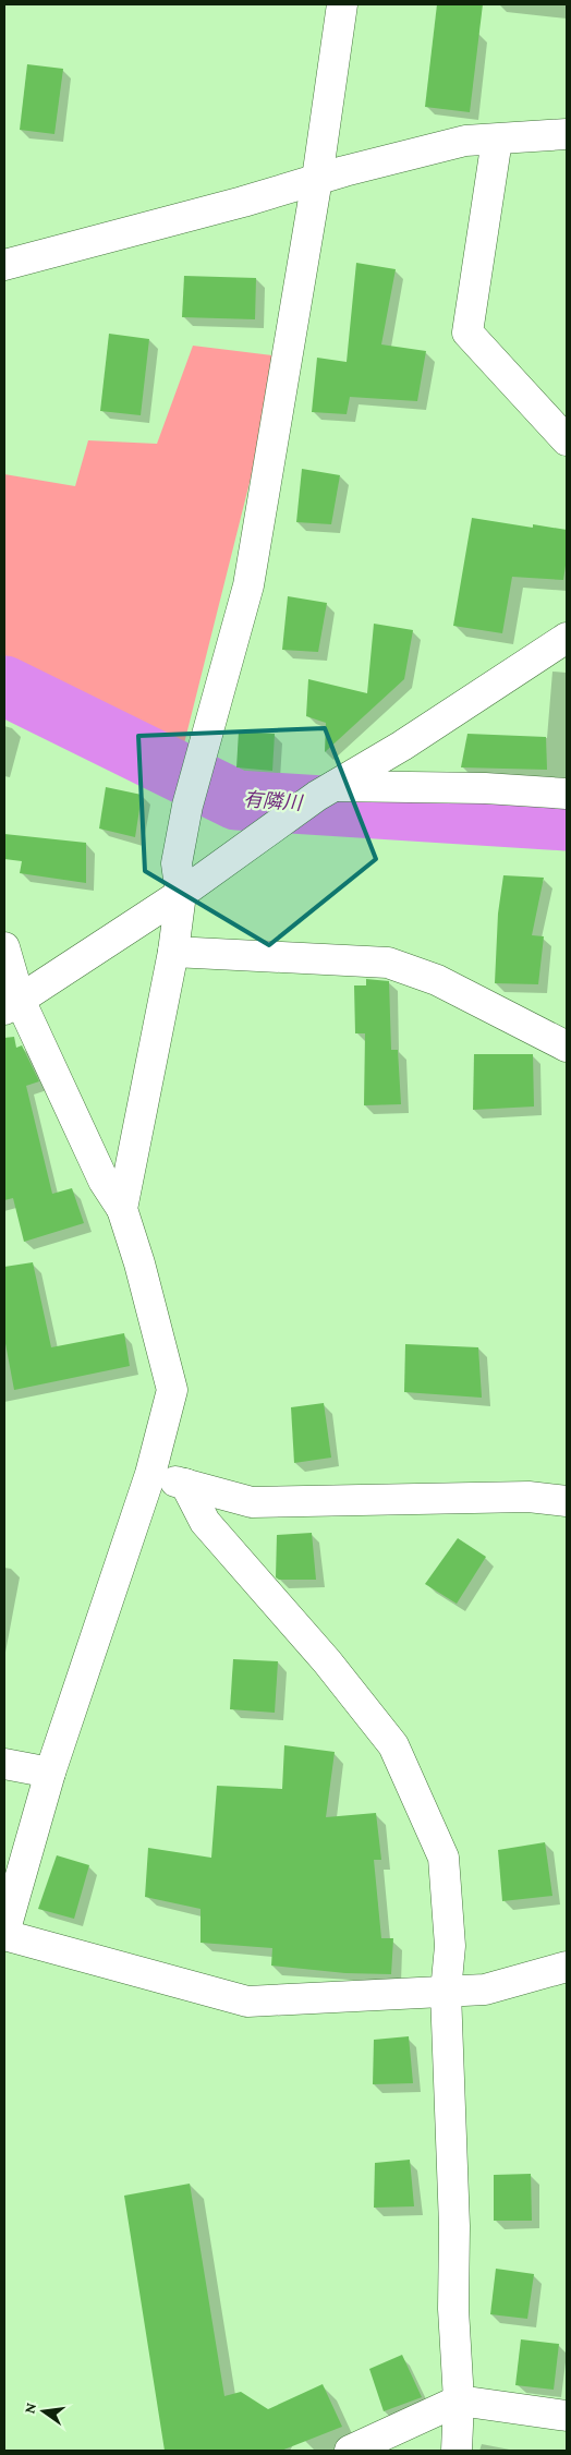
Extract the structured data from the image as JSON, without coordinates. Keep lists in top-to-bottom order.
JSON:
{
  "water": ["有隣川"],
  "north": "left"
}
